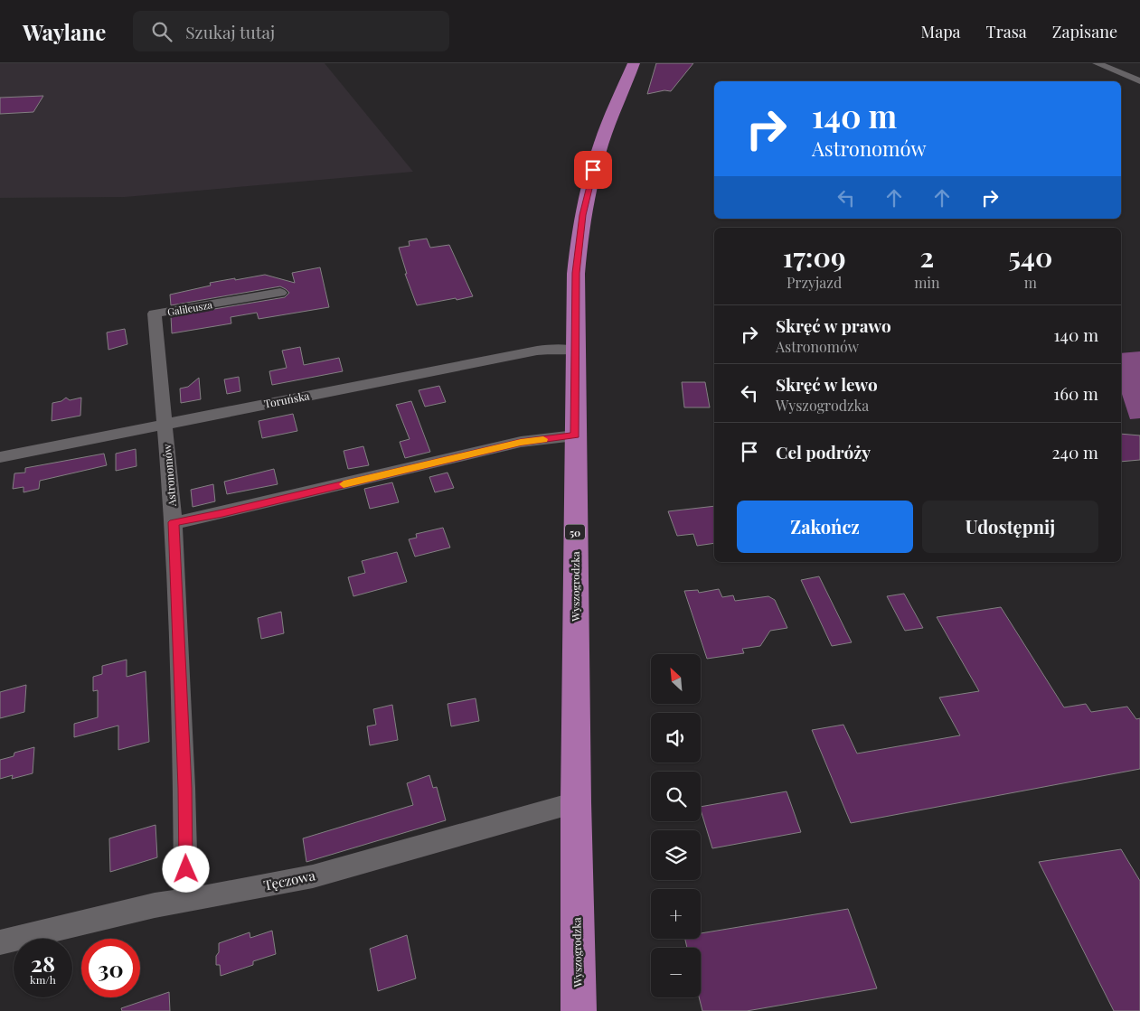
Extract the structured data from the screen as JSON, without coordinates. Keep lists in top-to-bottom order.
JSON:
{
  "streets": {
    "main road": ["50", "Wyszogrodzka"],
    "street": [
      "Galileusza",
      "Toruńska",
      "Astronomów",
      "Tęczowa"
    ]
  },
  "crossings": [
    ["Galileusza", "Toruńska"],
    ["Galileusza", "Astronomów"],
    ["Toruńska", "Astronomów"],
    ["Toruńska", "Wyszogrodzka"],
    ["Astronomów", "Wyszogrodzka"],
    ["Wyszogrodzka", "Tęczowa"]
  ],
  "north": "top left",
  "page": {
    "header": "Waylane",
    "search": "Szukaj tutaj",
    "nav": ["Mapa", "Trasa", "Zapisane"],
    "turn": ["140 m", "Astronomów"],
    "eta": [
      "17:09",
      "Przyjazd",
      "2",
      "min",
      "540",
      "m"
    ],
    "list": [
      {
        "name": "Skręć w prawo",
        "note": "Astronomów",
        "value": "140 m"
      },
      {
        "name": "Skręć w lewo",
        "note": "Wyszogrodzka",
        "value": "160 m"
      },
      {
        "name": "Cel podróży",
        "value": "240 m"
      }
    ],
    "buttons": ["Zakończ", "Udostępnij"],
    "map_buttons": ["+", "−"],
    "speed": "28 km/h",
    "limit": "30"
  }
}
